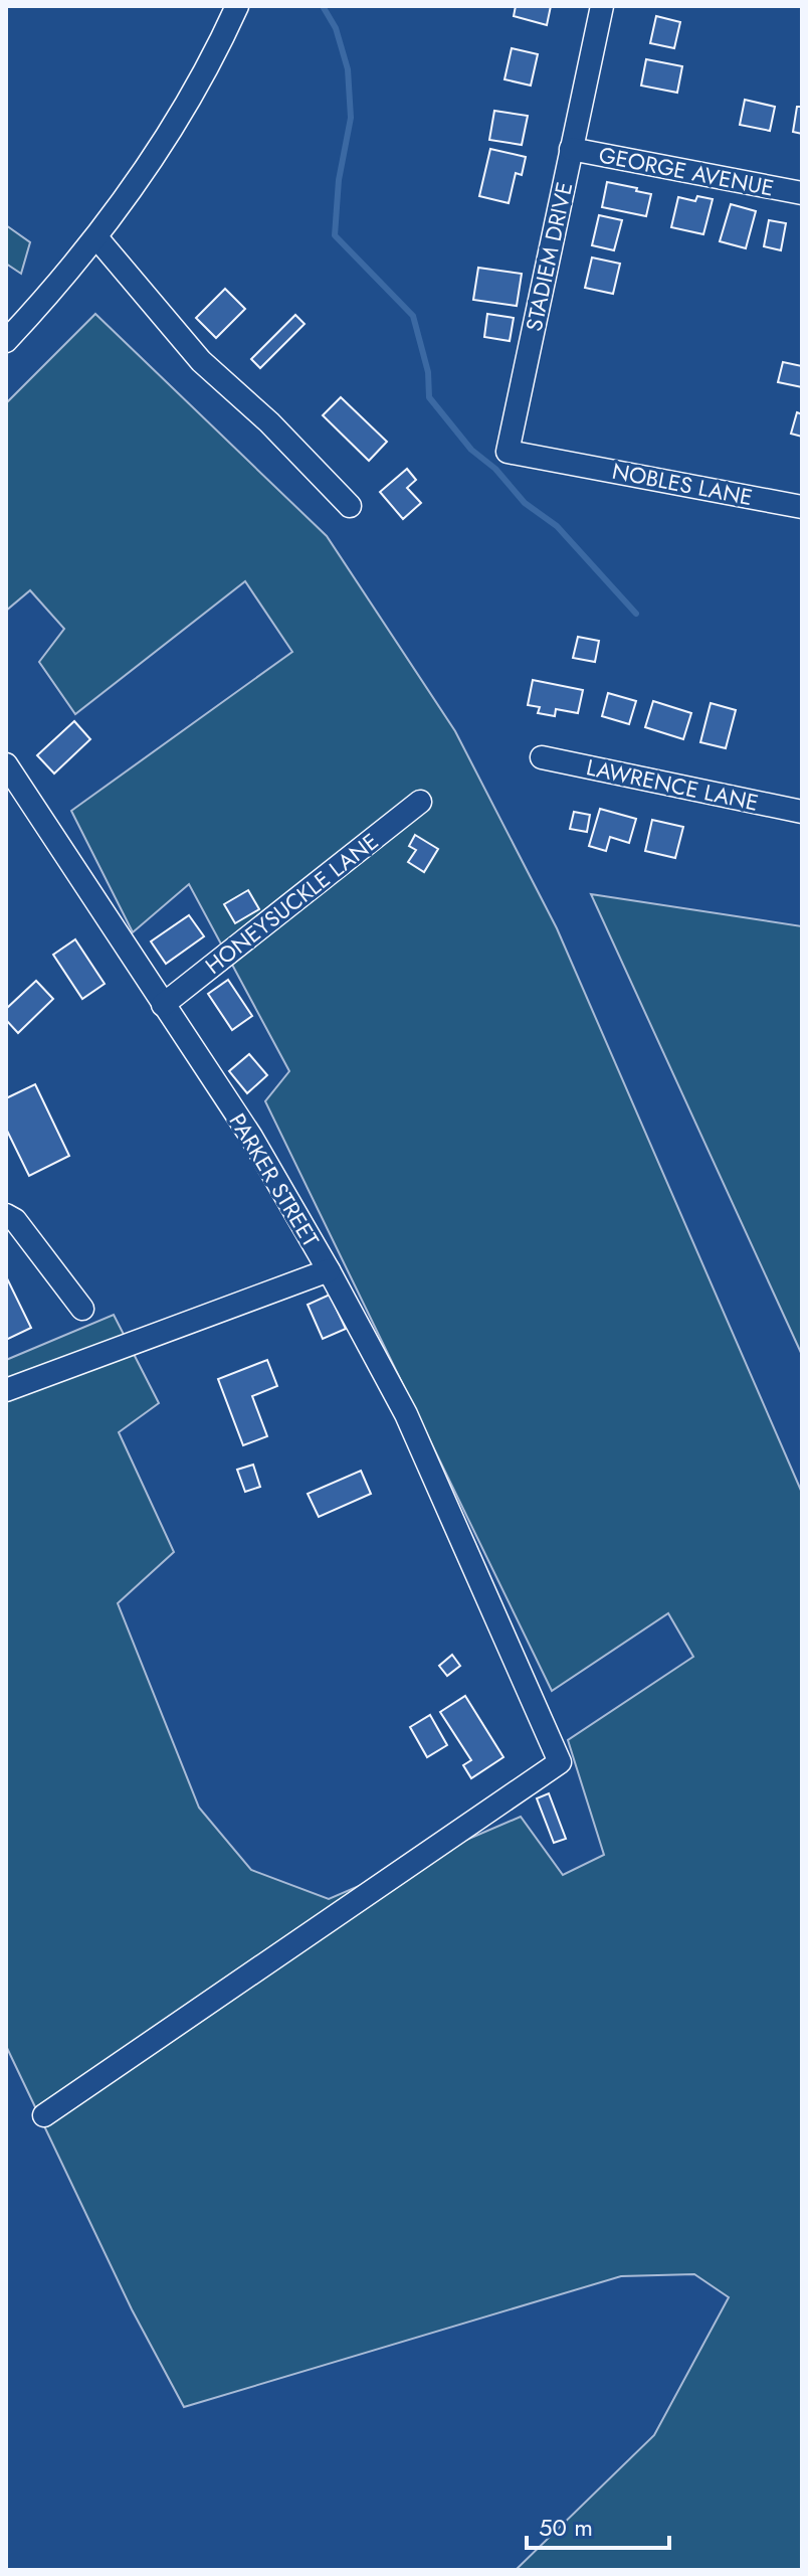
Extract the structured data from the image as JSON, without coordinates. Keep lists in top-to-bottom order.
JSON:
{
  "streets": {
    "street": [
      "GEORGE AVENUE",
      "STADIEM DRIVE",
      "NOBLES LANE",
      "LAWRENCE LANE",
      "HONEYSUCKLE LANE",
      "PARKER STREET"
    ]
  },
  "crossings": [
    ["GEORGE AVENUE", "STADIEM DRIVE"],
    ["STADIEM DRIVE", "NOBLES LANE"],
    ["HONEYSUCKLE LANE", "PARKER STREET"]
  ],
  "scale_bar": "50 m"
}
